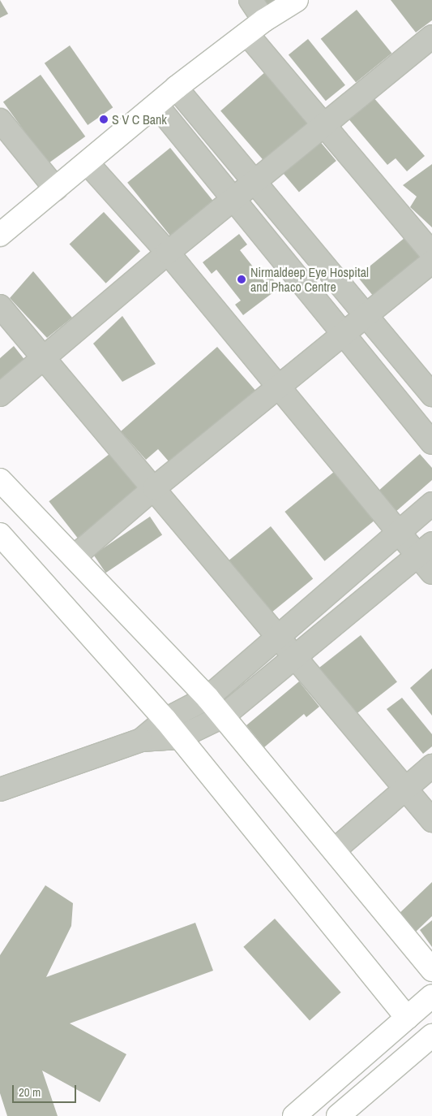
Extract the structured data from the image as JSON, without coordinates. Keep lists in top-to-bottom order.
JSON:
{
  "places": ["S V C Bank", "Nirmaldeep Eye Hospital and Phaco Centre"],
  "scale_bar": "20 m"
}
